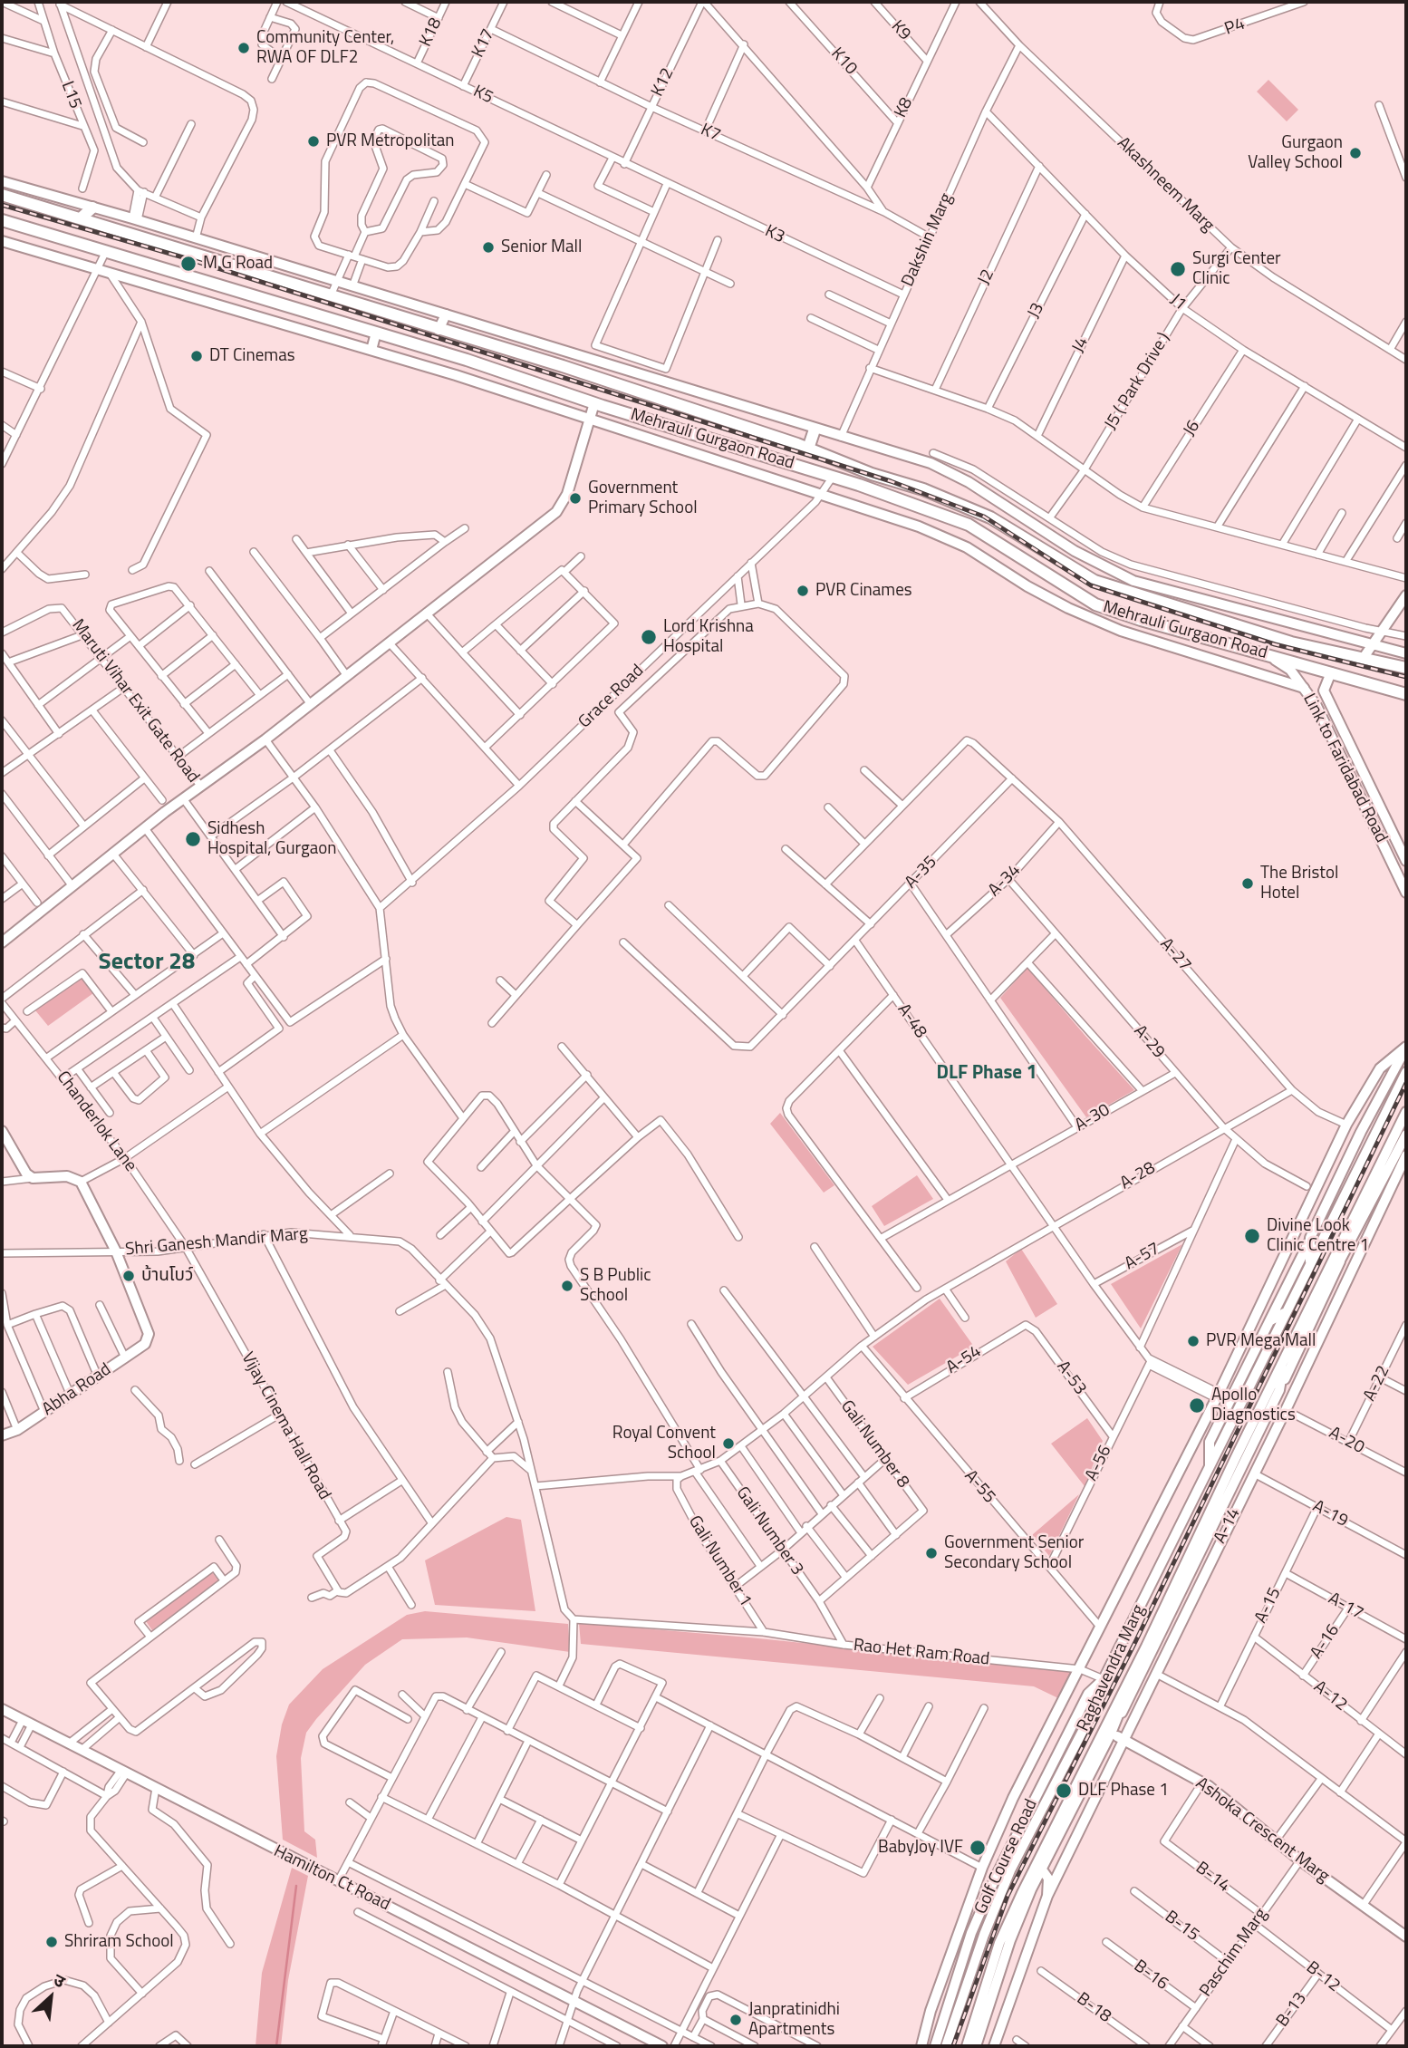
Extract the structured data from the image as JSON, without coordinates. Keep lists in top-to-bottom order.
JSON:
{
  "streets": {
    "highway": ["Mehrauli Gurgaon Road"],
    "street": [
      "P4",
      "K9",
      "K18",
      "K17",
      "K10",
      "K12",
      "L15",
      "K5",
      "K8",
      "K7",
      "Akashneem Marg",
      "K3",
      "Dakshin Marg",
      "J2",
      "J1",
      "J3",
      "J4",
      "J5 ( Park Drive )",
      "J6",
      "Grace Road",
      "Maruti Vihar Exit Gate Road",
      "Link to Faridabad Road",
      "A-35",
      "A-34",
      "A-27",
      "A-48",
      "A-29",
      "A-30",
      "Chanderlok Lane",
      "A-28",
      "Shri Ganesh Mandir Marg",
      "A-57",
      "A-54",
      "A-53",
      "A-22",
      "Abha Road",
      "Vijay Cinema Hall Road",
      "A-20",
      "Gali Number 8",
      "A-56",
      "A-55",
      "A-19",
      "A-14",
      "Gali Number 3",
      "Gali Number 1",
      "A-15",
      "A-17",
      "A-16",
      "Rao Het Ram Road",
      "Raghavendra Marg",
      "A-12",
      "Ashoka Crescent Marg",
      "Golf Course Road",
      "B-14",
      "Hamilton Ct Road",
      "B-15",
      "Paschim Marg",
      "B-16",
      "B-12",
      "B-18",
      "B-13"
    ]
  },
  "crossings": [
    ["K9", "K8"],
    ["K18", "K5"],
    ["K17", "K5"],
    ["K17", "K7"],
    ["K10", "K8"],
    ["K12", "K5"],
    ["K12", "K7"],
    ["K5", "K3"],
    ["K7", "Dakshin Marg"],
    ["Akashneem Marg", "Dakshin Marg"],
    ["Akashneem Marg", "J5 ( Park Drive )"],
    ["K3", "Dakshin Marg"],
    ["Dakshin Marg", "J1"],
    ["J2", "J1"],
    ["J1", "J3"],
    ["J1", "J4"],
    ["J1", "J5 ( Park Drive )"],
    ["J1", "J6"],
    ["Mehrauli Gurgaon Road", "Grace Road"],
    ["Mehrauli Gurgaon Road", "Link to Faridabad Road"],
    ["A-35", "A-27"],
    ["A-35", "A-48"],
    ["A-34", "A-27"],
    ["A-34", "A-29"],
    ["A-27", "A-28"],
    ["A-48", "A-30"],
    ["A-48", "A-28"],
    ["A-29", "A-30"],
    ["A-29", "A-28"],
    ["Chanderlok Lane", "Shri Ganesh Mandir Marg"],
    ["Chanderlok Lane", "Vijay Cinema Hall Road"],
    ["A-28", "Gali Number 8"],
    ["A-28", "A-55"],
    ["A-28", "Gali Number 3"],
    ["A-28", "Gali Number 1"],
    ["Shri Ganesh Mandir Marg", "Abha Road"],
    ["Shri Ganesh Mandir Marg", "Vijay Cinema Hall Road"],
    ["Shri Ganesh Mandir Marg", "Rao Het Ram Road"],
    ["A-54", "A-53"],
    ["A-54", "A-55"],
    ["A-53", "A-56"],
    ["A-22", "A-20"],
    ["A-20", "A-14"],
    ["A-56", "A-55"],
    ["A-19", "A-14"],
    ["A-19", "A-15"],
    ["A-14", "Ashoka Crescent Marg"],
    ["Gali Number 3", "Rao Het Ram Road"],
    ["Gali Number 1", "Rao Het Ram Road"],
    ["A-15", "A-17"],
    ["A-15", "A-12"],
    ["A-17", "A-16"],
    ["A-16", "A-12"],
    ["Rao Het Ram Road", "Raghavendra Marg"],
    ["Rao Het Ram Road", "Golf Course Road"],
    ["Raghavendra Marg", "Golf Course Road"],
    ["Ashoka Crescent Marg", "Golf Course Road"],
    ["Ashoka Crescent Marg", "B-14"],
    ["Ashoka Crescent Marg", "Paschim Marg"],
    ["B-14", "Paschim Marg"],
    ["B-15", "Paschim Marg"],
    ["Paschim Marg", "B-16"],
    ["Paschim Marg", "B-12"],
    ["B-12", "B-13"]
  ],
  "districts": ["Sector 28", "DLF Phase 1"],
  "places": [
    "Community Center, RWA OF DLF2",
    "PVR Metropolitan",
    "Gurgaon Valley School",
    "Senior Mall",
    "M G Road",
    "Surgi Center Clinic",
    "DT Cinemas",
    "Government Primary School",
    "PVR Cinames",
    "Lord Krishna Hospital",
    "Sidhesh Hospital, Gurgaon",
    "The Bristol Hotel",
    "Divine Look Clinic Centre 1",
    "บ้านโบว์",
    "S B Public School",
    "PVR Mega Mall",
    "Apollo Diagnostics",
    "Royal Convent School",
    "Government Senior Secondary School",
    "DLF Phase 1",
    "BabyJoy IVF",
    "Shriram School",
    "Janpratinidhi Apartments"
  ],
  "north": "top right"
}
